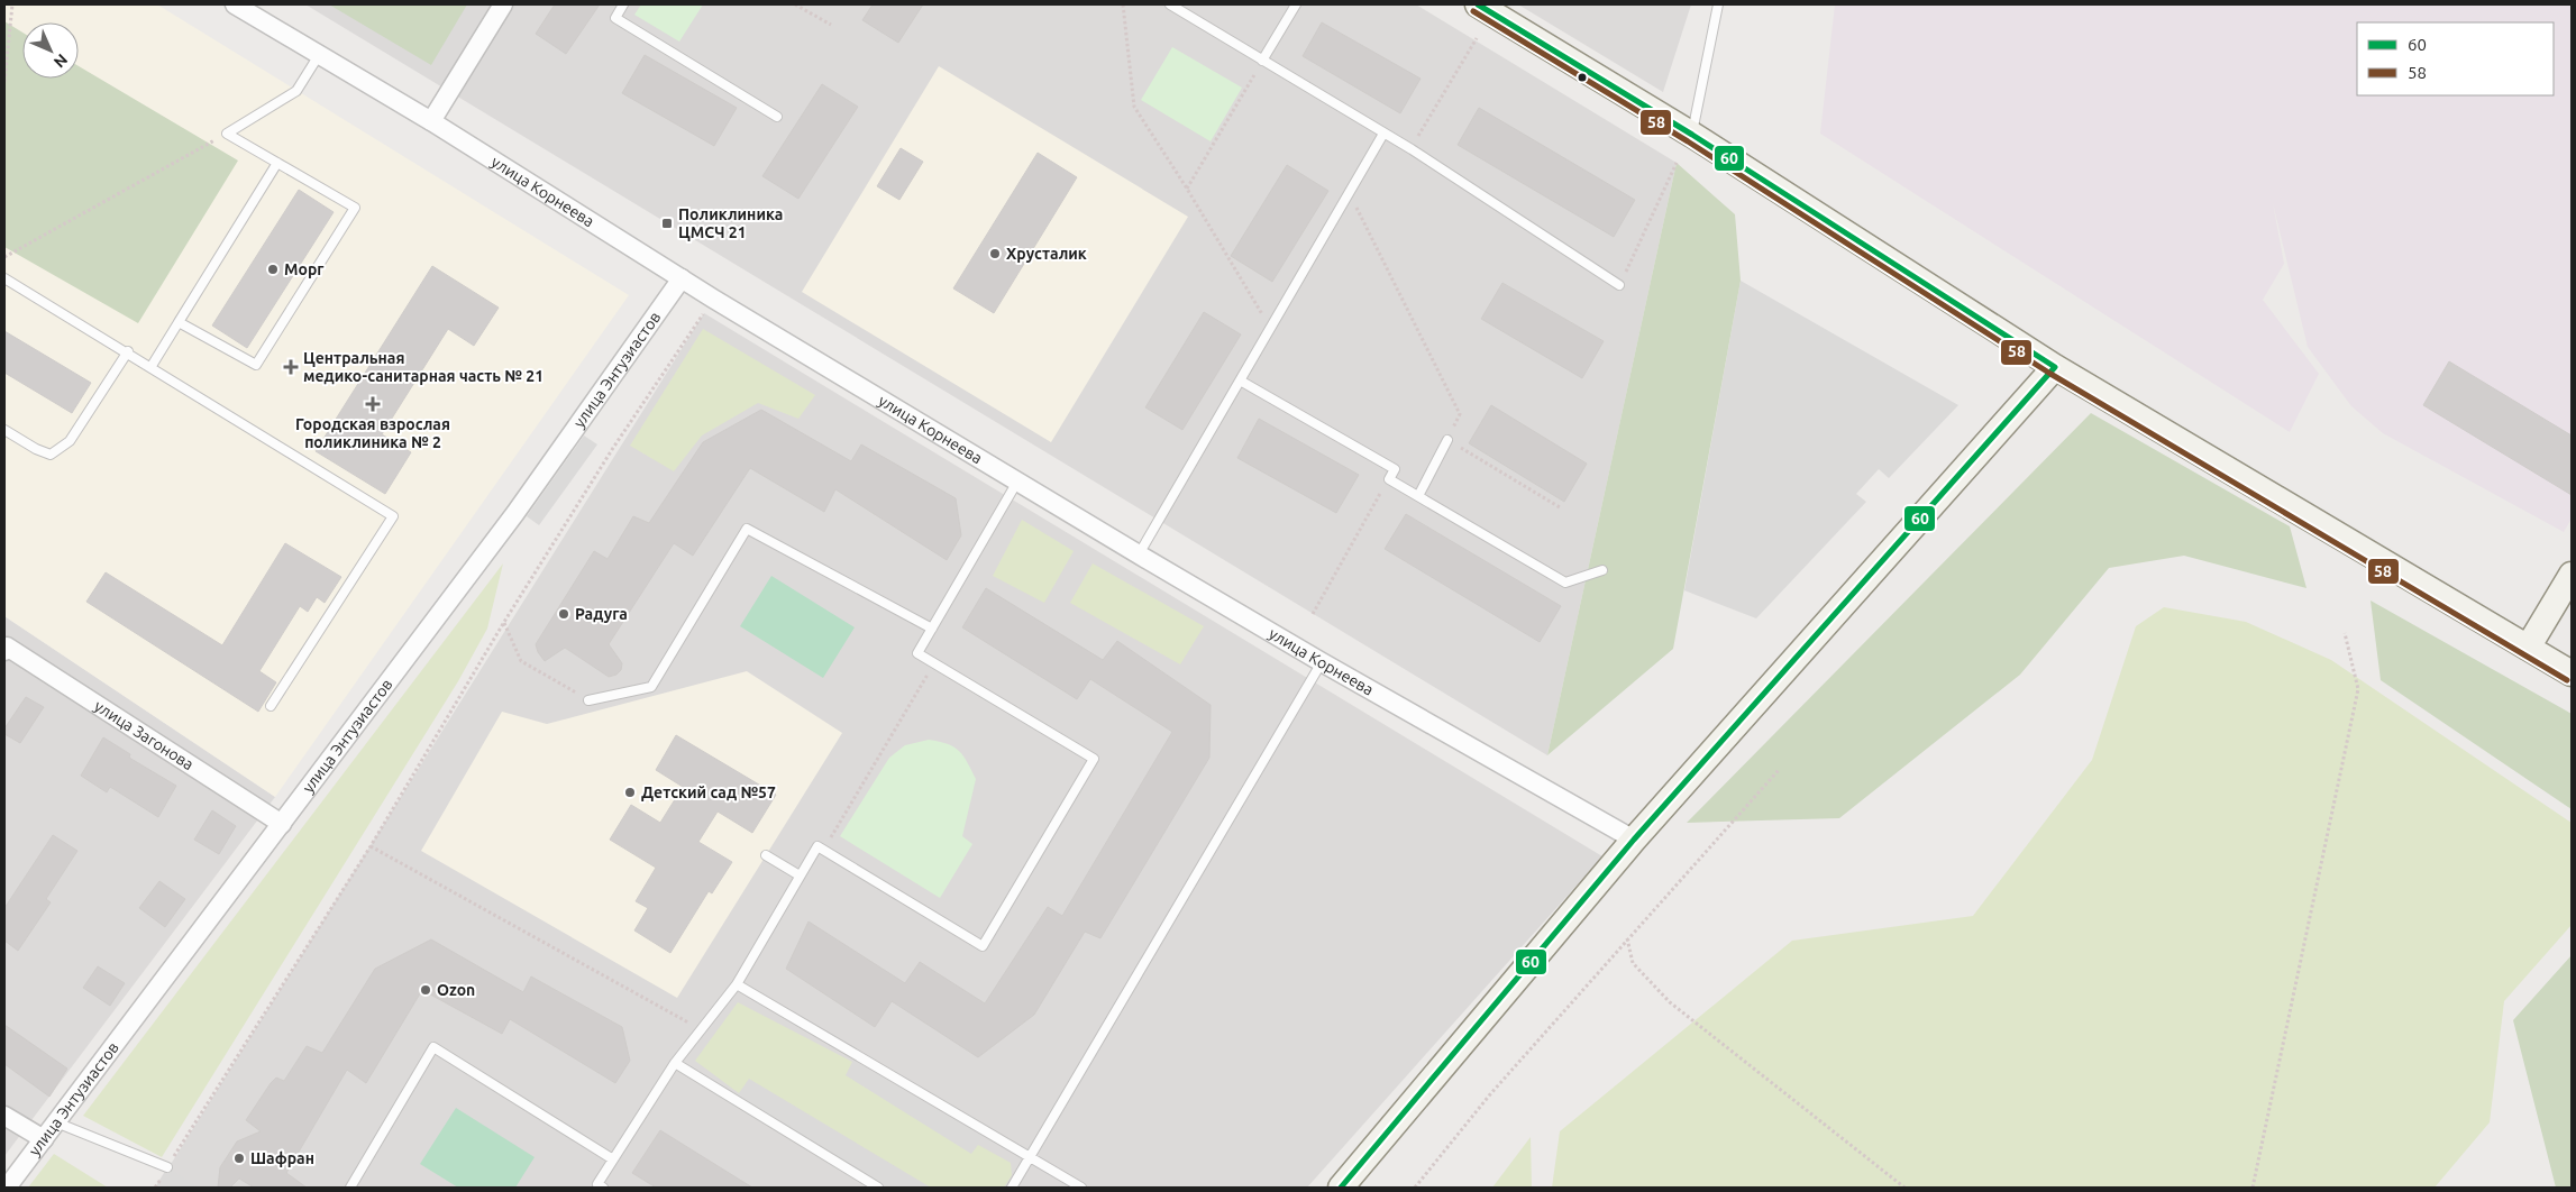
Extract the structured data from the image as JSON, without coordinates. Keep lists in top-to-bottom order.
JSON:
{
  "streets": {
    "street": ["улица Корнеева", "улица Энтузиастов", "улица Загонова"]
  },
  "crossings": [
    ["улица Корнеева", "улица Энтузиастов"],
    ["улица Энтузиастов", "улица Загонова"]
  ],
  "places": {
    "transit": ["Поликлиника ЦМСЧ 21"],
    "other": [
      "Хрусталик",
      "Морг",
      "Радуга",
      "Детский сад №57",
      "Ozon",
      "Шафран"
    ],
    "health": ["Центральная медико-санитарная часть № 21", "Городская взрослая поликлиника № 2"]
  },
  "lines": ["transit line 60", "transit line 58"],
  "legend": ["60", "58"],
  "north": "bottom right"
}
